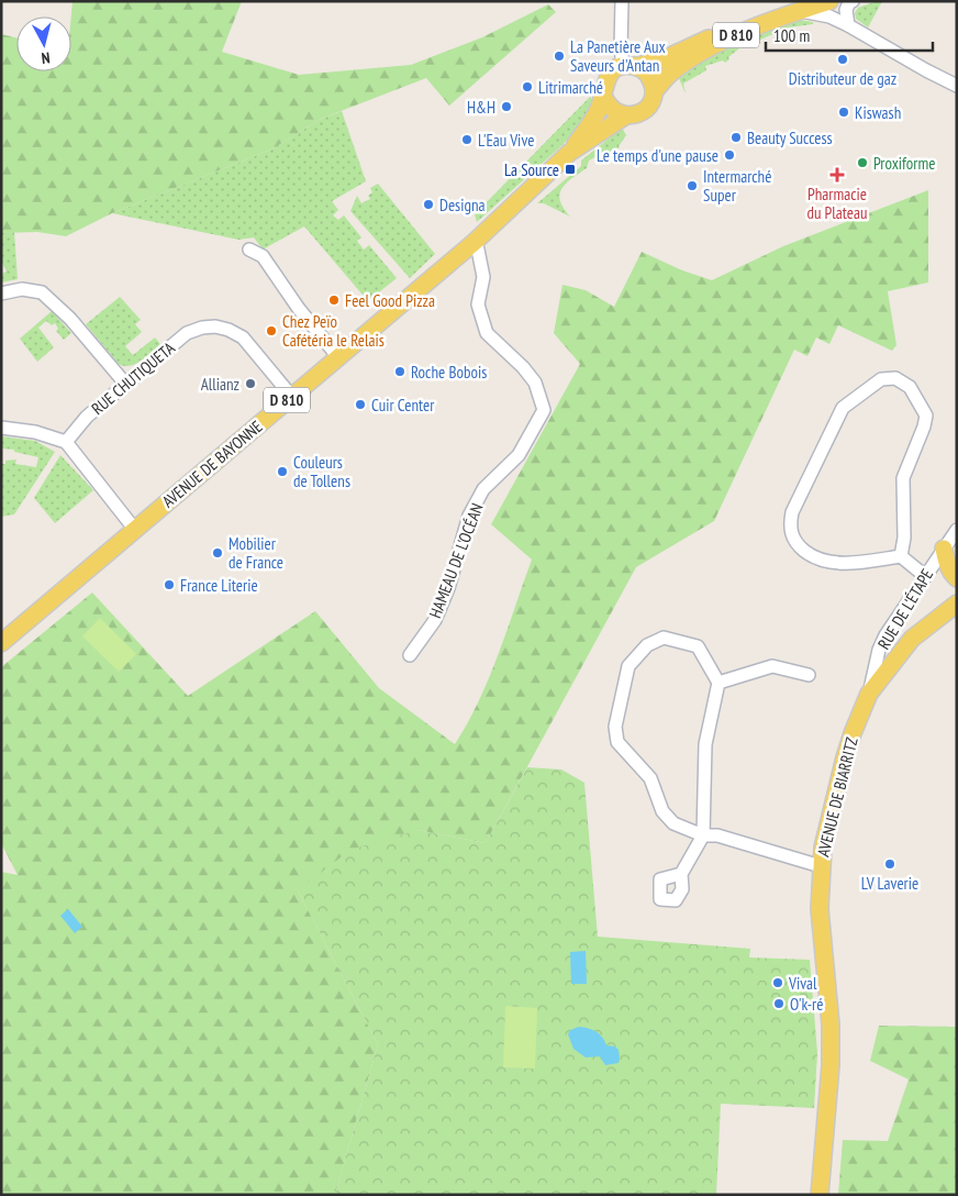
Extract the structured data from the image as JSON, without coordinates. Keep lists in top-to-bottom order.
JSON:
{
  "streets": {
    "main road": ["D 810", "AVENUE DE BAYONNE", "AVENUE DE BIARRITZ"],
    "street": ["RUE CHUTIQUETA", "HAMEAU DE L'OCÉAN", "RUE DE L'ÉTAPE"]
  },
  "crossings": [
    ["D 810", "AVENUE DE BAYONNE"],
    ["RUE CHUTIQUETA", "AVENUE DE BAYONNE"],
    ["AVENUE DE BAYONNE", "HAMEAU DE L'OCÉAN"],
    ["RUE DE L'ÉTAPE", "AVENUE DE BIARRITZ"]
  ],
  "places": {
    "other": [
      "La Panetière Aux Saveurs d'Antan",
      "Distributeur de gaz",
      "Litrimarché",
      "H&H",
      "Kiswash",
      "Beauty Success",
      "L'Eau Vive",
      "Le temps d'une pause",
      "Proxiforme",
      "Intermarché Super",
      "Designa",
      "Feel Good Pizza",
      "Chez Peïo Cafétéria le Relais",
      "Roche Bobois",
      "Allianz",
      "Cuir Center",
      "Couleurs de Tollens",
      "Mobilier de France",
      "France Literie",
      "LV Laverie",
      "Vival",
      "O'k-ré"
    ],
    "transit": ["La Source"],
    "health": ["Pharmacie du Plateau"]
  },
  "scale_bar": "100 m",
  "north": "bottom"
}
